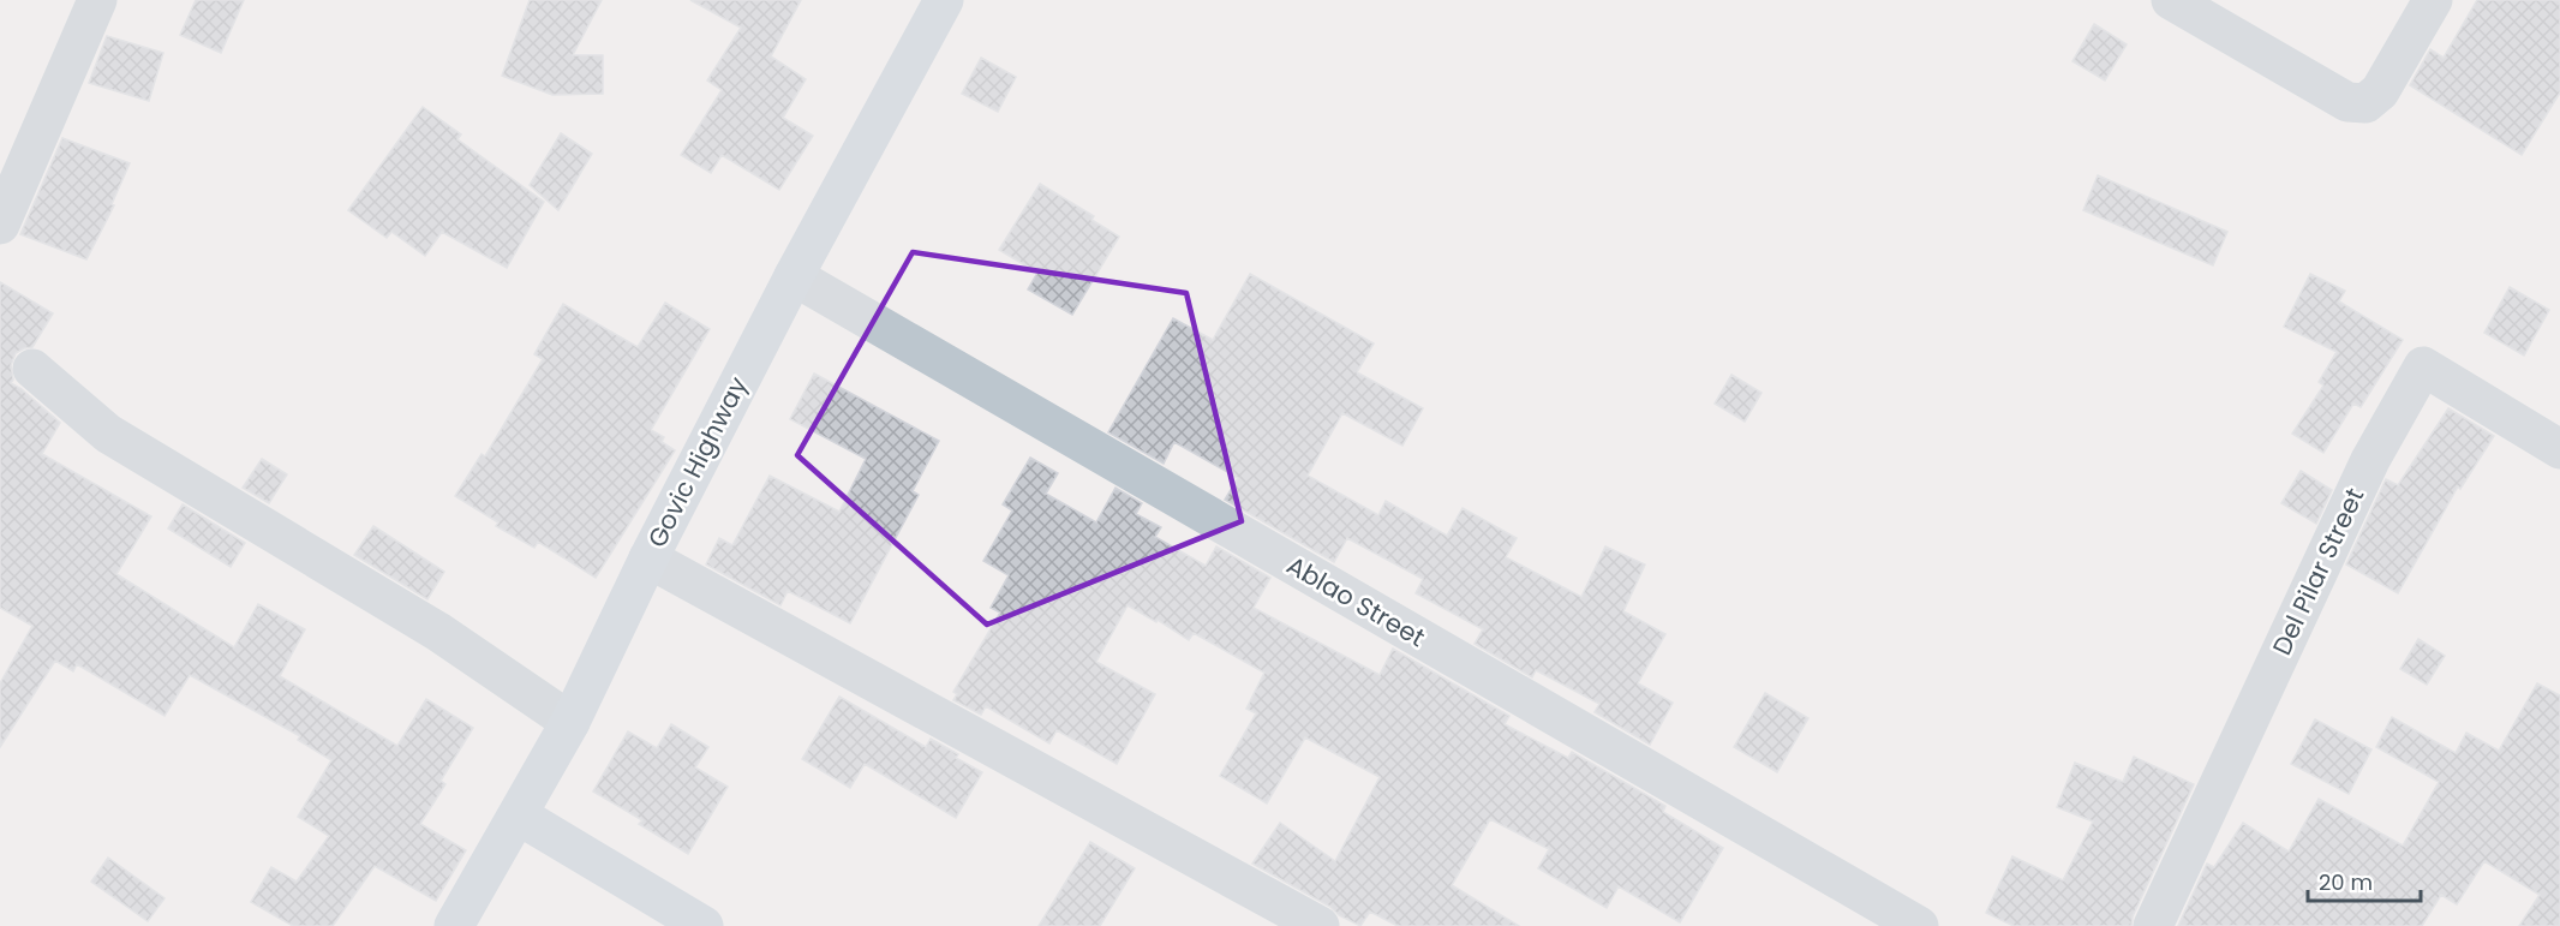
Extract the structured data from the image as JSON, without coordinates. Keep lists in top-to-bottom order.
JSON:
{
  "streets": {
    "main road": ["Govic Highway"],
    "street": ["Del Pilar Street", "Ablao Street"]
  },
  "crossings": [
    ["Govic Highway", "Ablao Street"]
  ],
  "scale_bar": "20 m"
}
